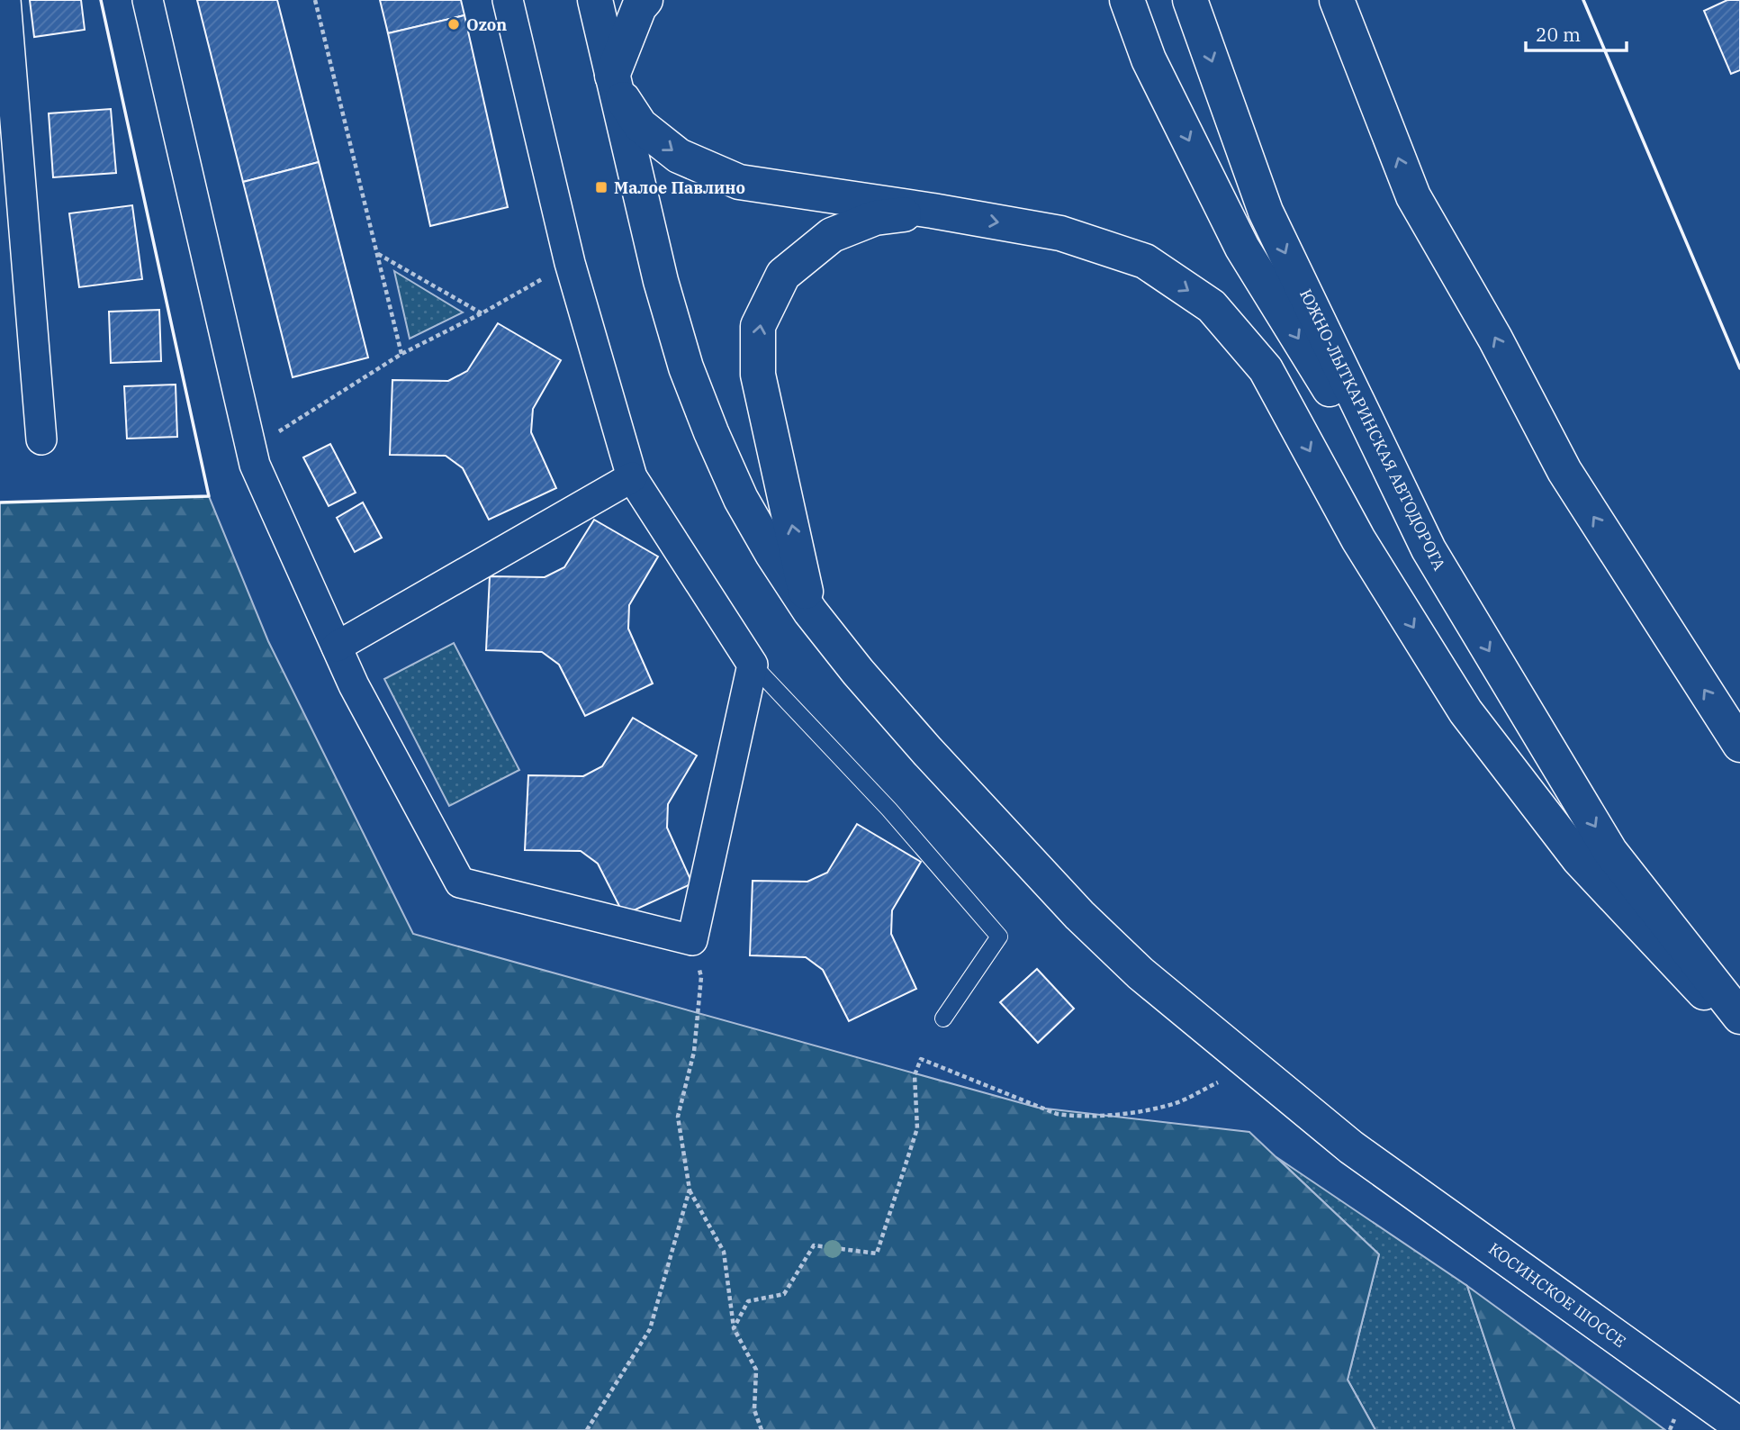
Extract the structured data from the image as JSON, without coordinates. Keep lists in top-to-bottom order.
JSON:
{
  "streets": {
    "main road": ["ЮЖНО-ЛЫТКАРИНСКАЯ АВТОДОРОГА", "КОСИНСКОЕ ШОССЕ"]
  },
  "places": {
    "other": ["Ozon"],
    "transit": ["Малое Павлино"]
  },
  "scale_bar": "20 m"
}
